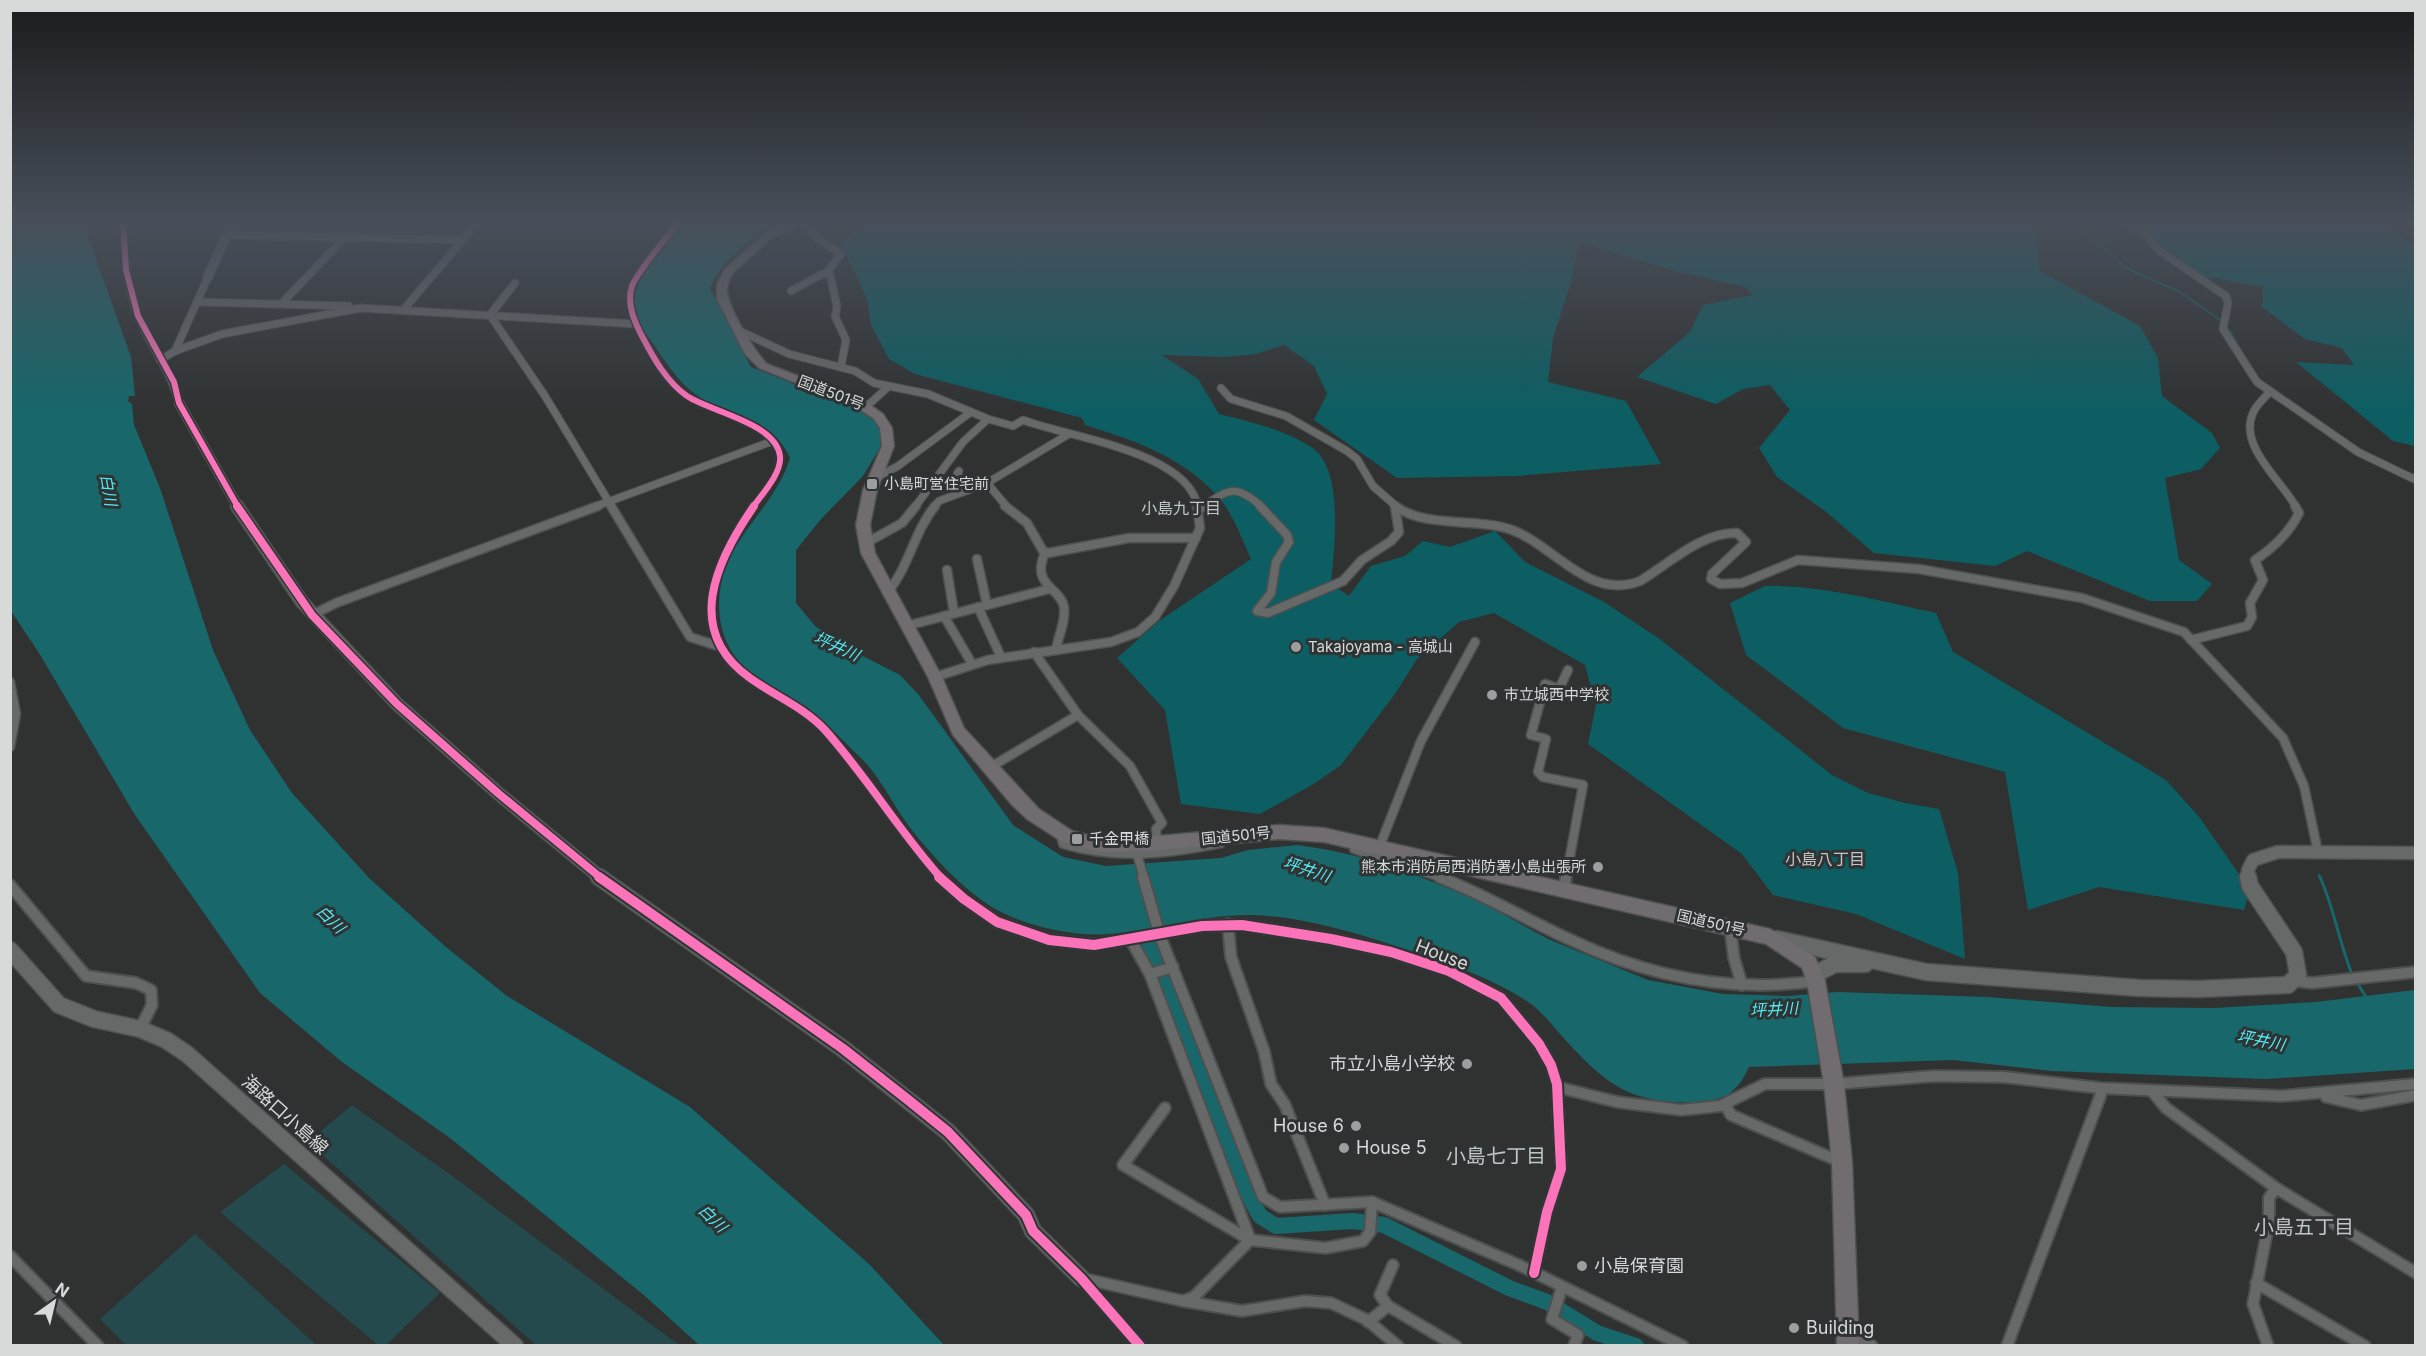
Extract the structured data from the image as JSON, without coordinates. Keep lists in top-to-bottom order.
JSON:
{
  "streets": {
    "highway": ["国道501号"],
    "street": ["House", "海路口小島線"]
  },
  "districts": [
    "小島九丁目",
    "小島八丁目",
    "小島七丁目",
    "小島五丁目"
  ],
  "water": ["白川", "坪井川"],
  "places": {
    "transit": ["小島町営住宅前", "千金甲橋"],
    "other": [
      "Takajoyama - 高城山",
      "市立城西中学校",
      "熊本市消防局西消防署小島出張所",
      "市立小島小学校",
      "House 6",
      "House 5",
      "小島保育園",
      "Building"
    ]
  },
  "north": "top right"
}
